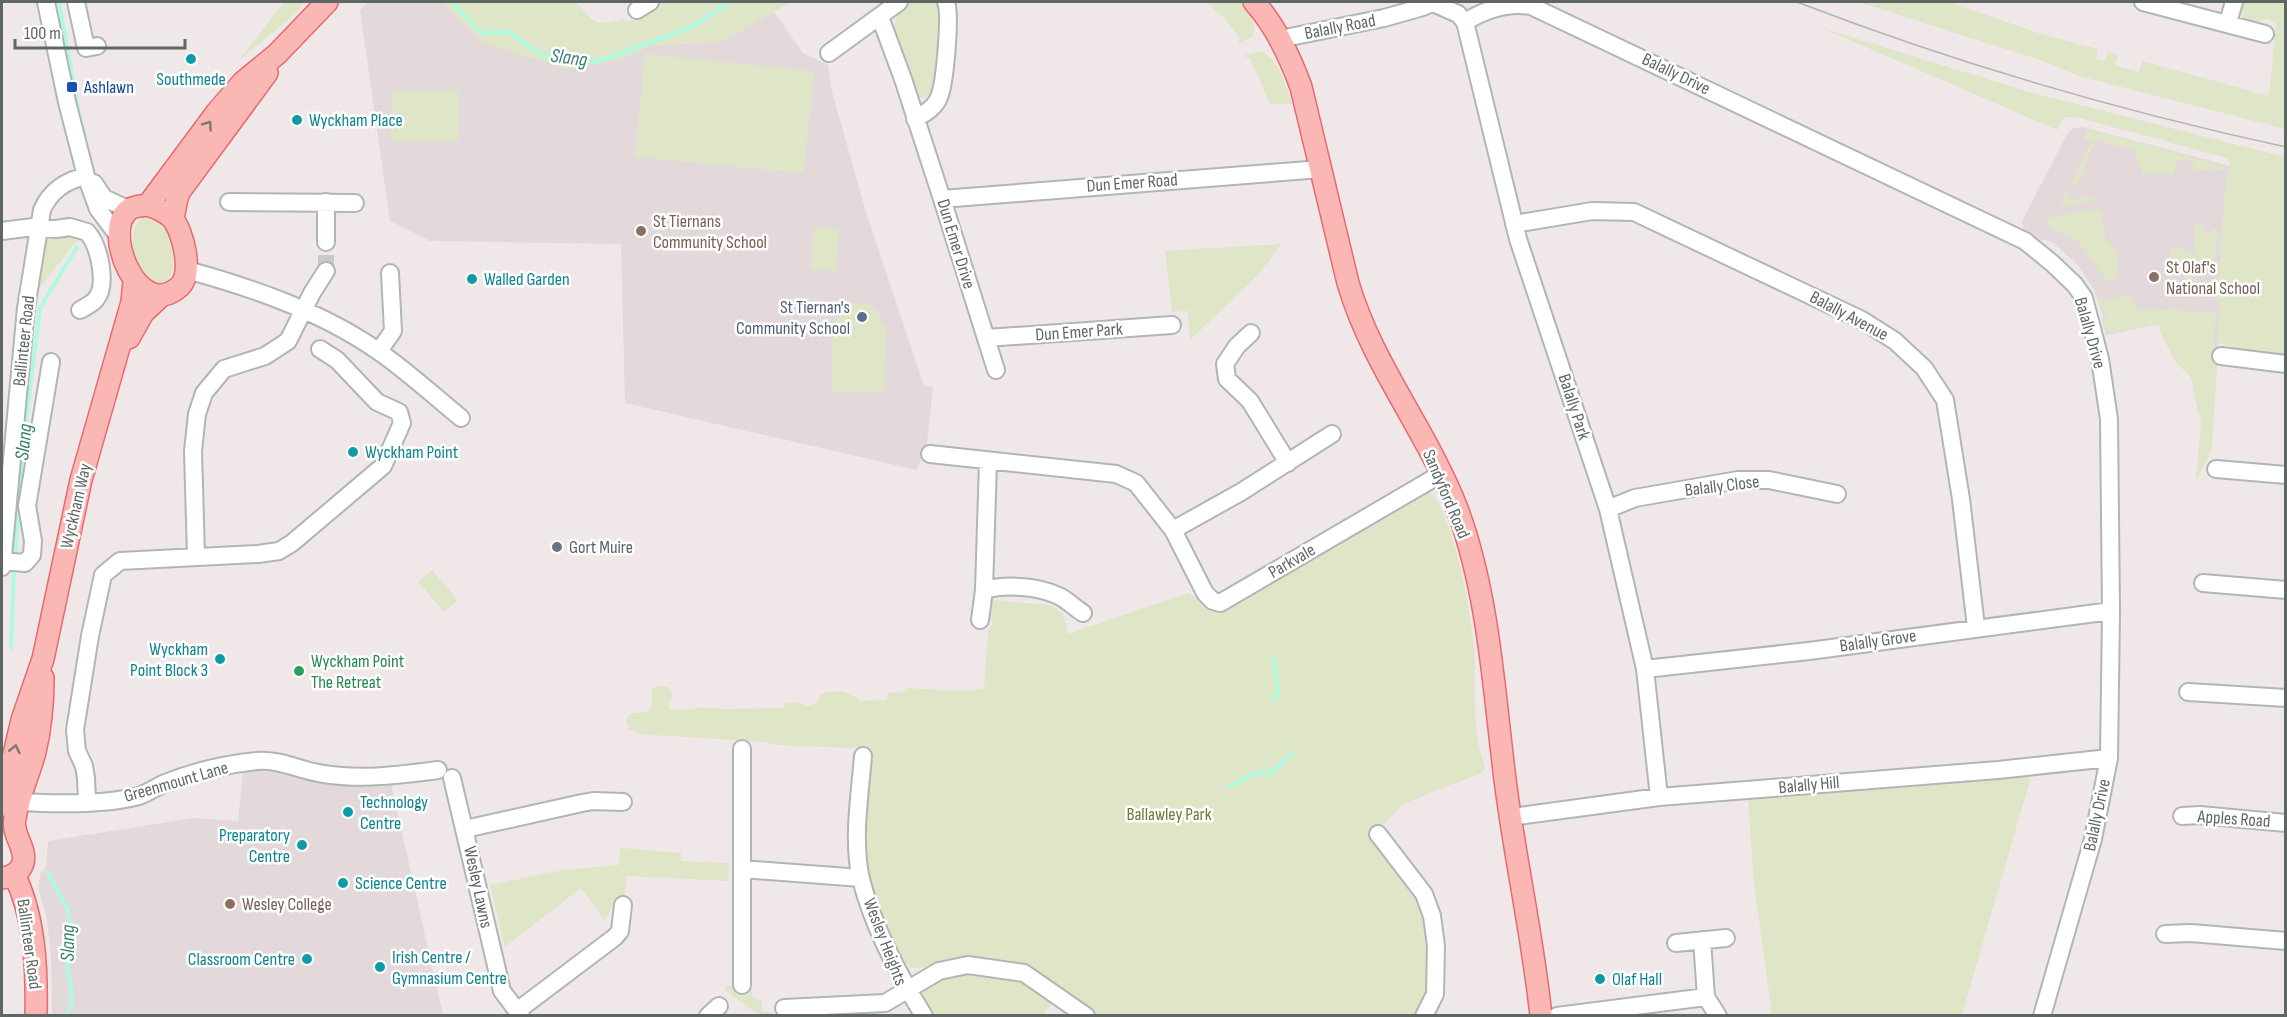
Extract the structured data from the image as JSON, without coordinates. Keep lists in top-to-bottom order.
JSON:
{
  "streets": {
    "main road": ["Ballinteer Road", "Sandyford Road", "Wyckham Way"],
    "street": [
      "Balally Road",
      "Balally Drive",
      "Dun Emer Road",
      "Dun Emer Drive",
      "Balally Avenue",
      "Dun Emer Park",
      "Balally Park",
      "Balally Close",
      "Parkvale",
      "Balally Grove",
      "Greenmount Lane",
      "Balally Hill",
      "Apples Road",
      "Wesley Lawns",
      "Wesley Heights"
    ]
  },
  "crossings": [
    ["Balally Road", "Balally Park"],
    ["Balally Road", "Sandyford Road"],
    ["Balally Drive", "Balally Grove"],
    ["Balally Drive", "Balally Hill"],
    ["Dun Emer Road", "Dun Emer Drive"],
    ["Dun Emer Road", "Sandyford Road"],
    ["Dun Emer Drive", "Dun Emer Park"],
    ["Balally Avenue", "Balally Park"],
    ["Balally Avenue", "Balally Grove"],
    ["Ballinteer Road", "Wyckham Way"],
    ["Balally Park", "Balally Close"],
    ["Balally Park", "Balally Grove"],
    ["Balally Park", "Balally Hill"],
    ["Sandyford Road", "Parkvale"],
    ["Sandyford Road", "Balally Hill"],
    ["Wyckham Way", "Greenmount Lane"],
    ["Greenmount Lane", "Wesley Lawns"]
  ],
  "water": ["Slang"],
  "parks": ["Ballawley Park"],
  "places": {
    "other": [
      "Southmede",
      "Wyckham Place",
      "St Tiernans Community School",
      "St Olaf's National School",
      "Walled Garden",
      "St Tiernan's Community School",
      "Wyckham Point",
      "Gort Muire",
      "Wyckham Point Block 3",
      "Wyckham Point The Retreat",
      "Technology Centre",
      "Preparatory Centre",
      "Science Centre",
      "Wesley College",
      "Classroom Centre",
      "Irish Centre / Gymnasium Centre",
      "Olaf Hall"
    ],
    "transit": ["Ashlawn"]
  },
  "scale_bar": "100 m"
}
